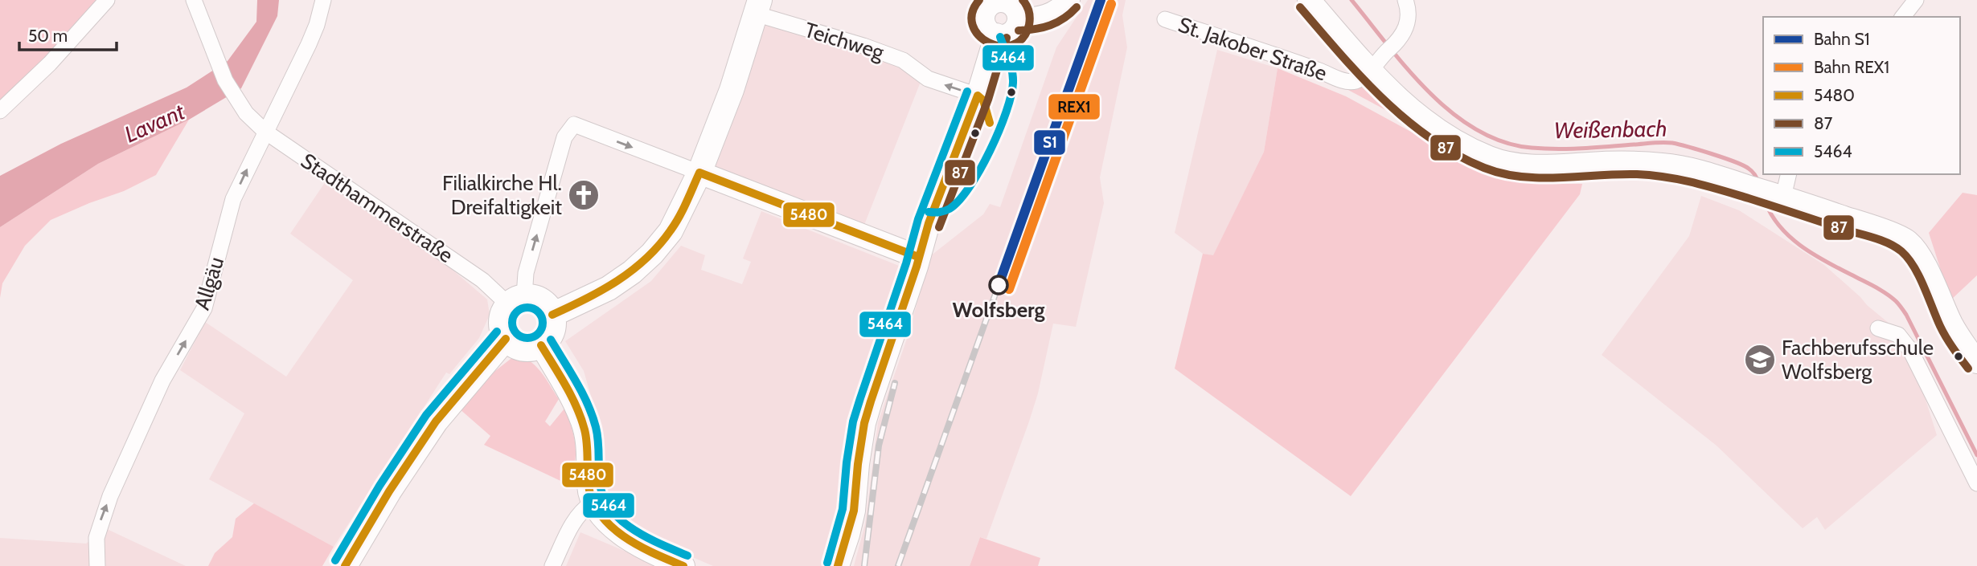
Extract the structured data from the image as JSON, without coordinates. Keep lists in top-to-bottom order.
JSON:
{
  "streets": {
    "street": [
      "Teichweg",
      "St. Jakober Straße",
      "Stadthammerstraße",
      "Allgäu"
    ]
  },
  "crossings": [
    ["Stadthammerstraße", "Allgäu"]
  ],
  "one_way": ["Teichweg", "Allgäu"],
  "water": ["Lavant", "Weißenbach"],
  "places": {
    "church": ["Filialkirche Hl. Dreifaltigkeit"],
    "other": ["Wolfsberg"],
    "school or university": ["Fachberufsschule Wolfsberg"]
  },
  "lines": [
    "rail line S1",
    "transit line 87",
    "rail line REX1",
    "transit line 5464",
    "transit line 5480"
  ],
  "legend": [
    "Bahn S1",
    "Bahn REX1",
    "5480",
    "87",
    "5464"
  ],
  "scale_bar": "50 m"
}
